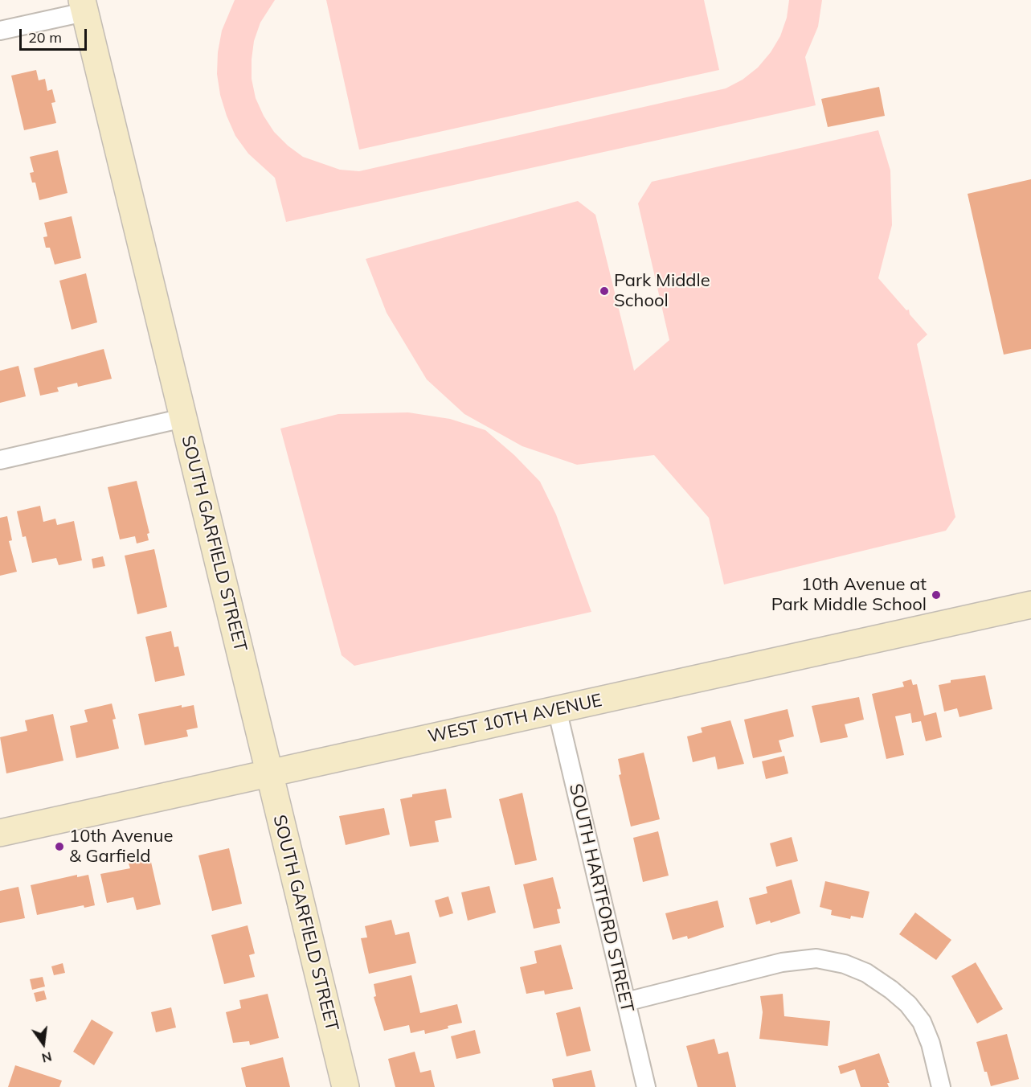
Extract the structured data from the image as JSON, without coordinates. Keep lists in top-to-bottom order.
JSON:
{
  "streets": {
    "street": ["SOUTH GARFIELD STREET", "WEST 10TH AVENUE", "SOUTH HARTFORD STREET"]
  },
  "crossings": [
    ["SOUTH GARFIELD STREET", "WEST 10TH AVENUE"],
    ["WEST 10TH AVENUE", "SOUTH HARTFORD STREET"]
  ],
  "places": ["Park Middle School", "10th Avenue at Park Middle School", "10th Avenue & Garfield"],
  "scale_bar": "20 m",
  "north": "bottom"
}
